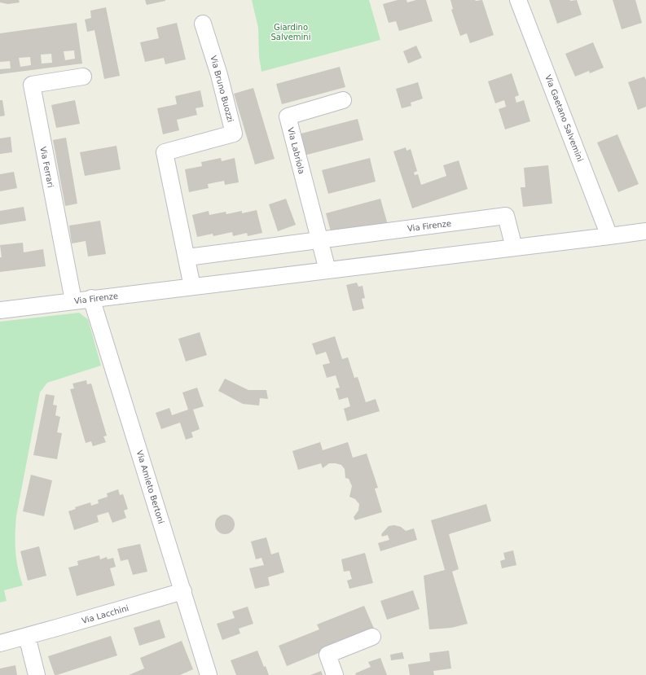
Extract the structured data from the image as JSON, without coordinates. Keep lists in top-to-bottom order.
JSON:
{
  "streets": {
    "street": [
      "Via Bruno Buozzi",
      "Via Gaetano Salvemini",
      "Via Labriola",
      "Via Ferrari",
      "Via Firenze",
      "Via Amleto Bertoni",
      "Via Lacchini"
    ]
  },
  "crossings": [
    ["Via Bruno Buozzi", "Via Firenze"],
    ["Via Gaetano Salvemini", "Via Firenze"],
    ["Via Labriola", "Via Firenze"],
    ["Via Ferrari", "Via Firenze"],
    ["Via Firenze", "Via Amleto Bertoni"],
    ["Via Amleto Bertoni", "Via Lacchini"]
  ],
  "parks": ["Giardino Salvemini"]
}
